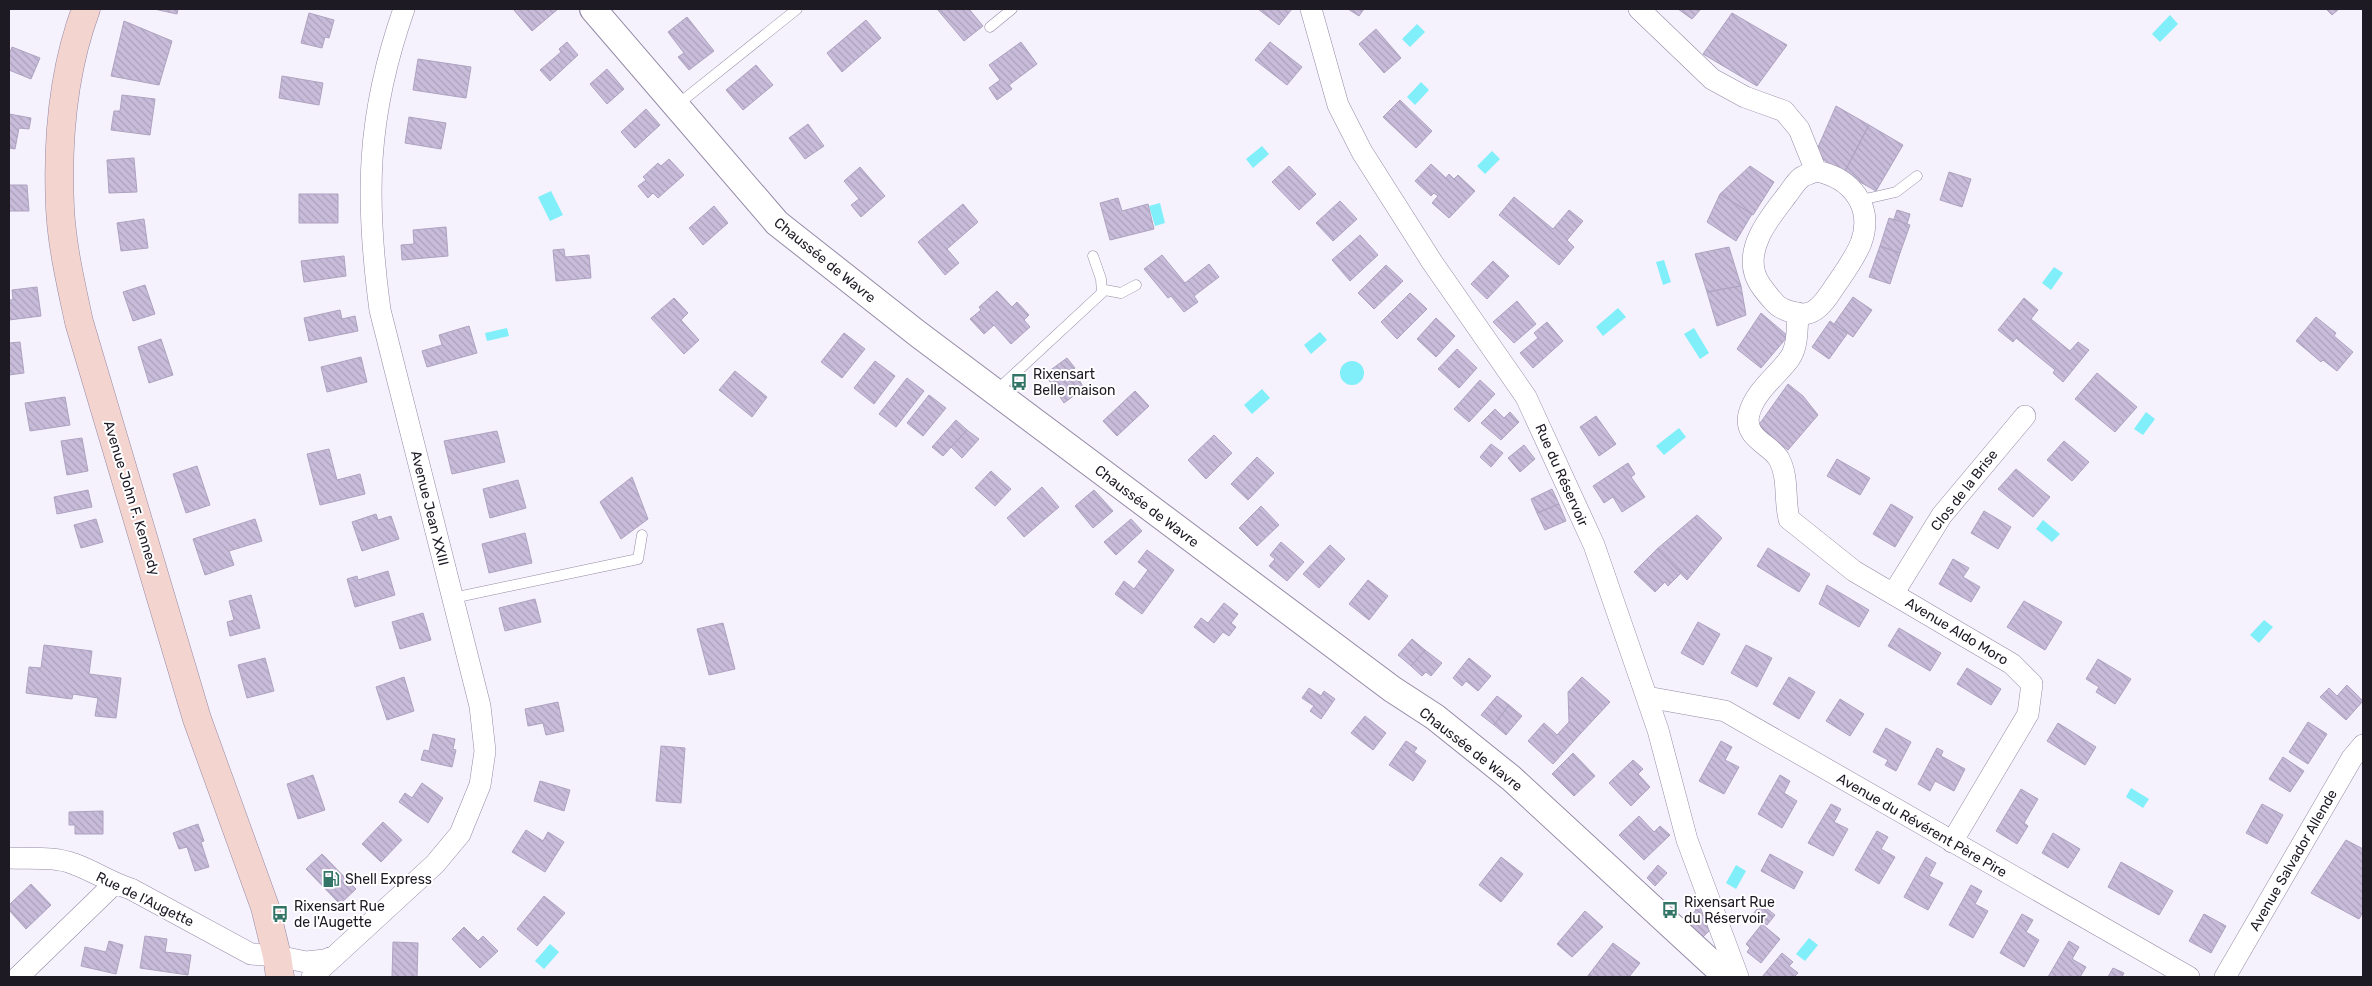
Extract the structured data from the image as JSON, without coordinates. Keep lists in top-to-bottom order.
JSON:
{
  "streets": {
    "main road": ["Avenue John F. Kennedy"],
    "street": [
      "Chaussée de Wavre",
      "Rue du Réservoir",
      "Clos de la Brise",
      "Avenue Jean XXIII",
      "Avenue Aldo Moro",
      "Avenue du Révérent Père Pire",
      "Avenue Salvador Allende",
      "Rue de l'Augette"
    ]
  },
  "crossings": [
    ["Rue du Réservoir", "Avenue du Révérent Père Pire"],
    ["Clos de la Brise", "Avenue Aldo Moro"],
    ["Avenue John F. Kennedy", "Rue de l'Augette"],
    ["Avenue Aldo Moro", "Avenue du Révérent Père Pire"]
  ],
  "places": {
    "bus stop": ["Rixensart Belle maison", "Rixensart Rue du Réservoir", "Rixensart Rue de l'Augette"],
    "fuel station": ["Shell Express"]
  }
}
